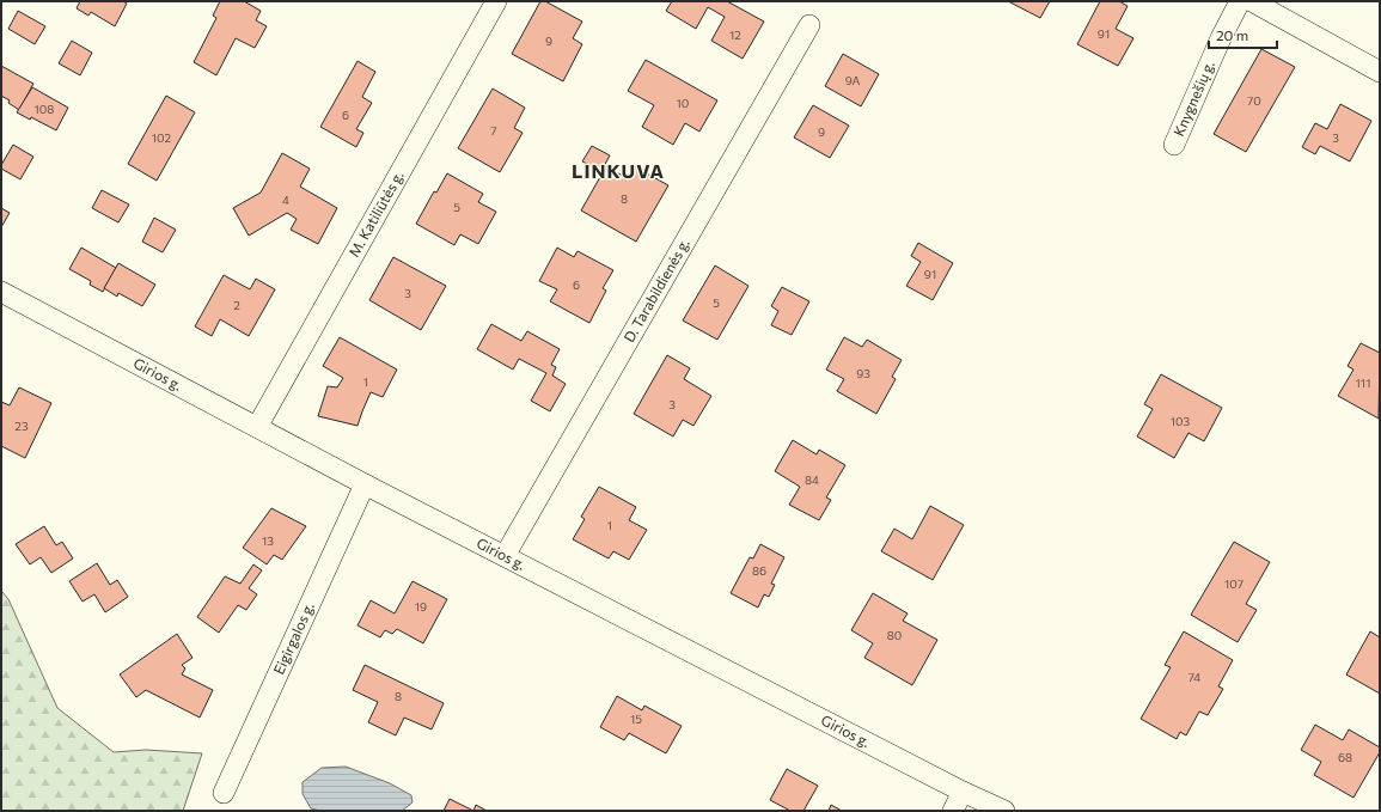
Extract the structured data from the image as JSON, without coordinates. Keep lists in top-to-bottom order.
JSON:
{
  "streets": {
    "street": [
      "Knygnešių g.",
      "M. Katiliūtės g.",
      "D. Tarabildienės g.",
      "Girios g.",
      "Eigirgalos g."
    ]
  },
  "crossings": [
    ["M. Katiliūtės g.", "Girios g."],
    ["D. Tarabildienės g.", "Girios g."],
    ["Girios g.", "Eigirgalos g."]
  ],
  "districts": ["LINKUVA"],
  "house_numbers": [
    "91",
    "12",
    "9",
    "9A",
    "70",
    "10",
    "108",
    "6",
    "7",
    "9",
    "102",
    "3",
    "8",
    "4",
    "5",
    "91",
    "6",
    "3",
    "5",
    "2",
    "93",
    "1",
    "111",
    "3",
    "103",
    "23",
    "84",
    "1",
    "13",
    "86",
    "107",
    "19",
    "80",
    "74",
    "8",
    "15",
    "68"
  ],
  "scale_bar": "20 m"
}
